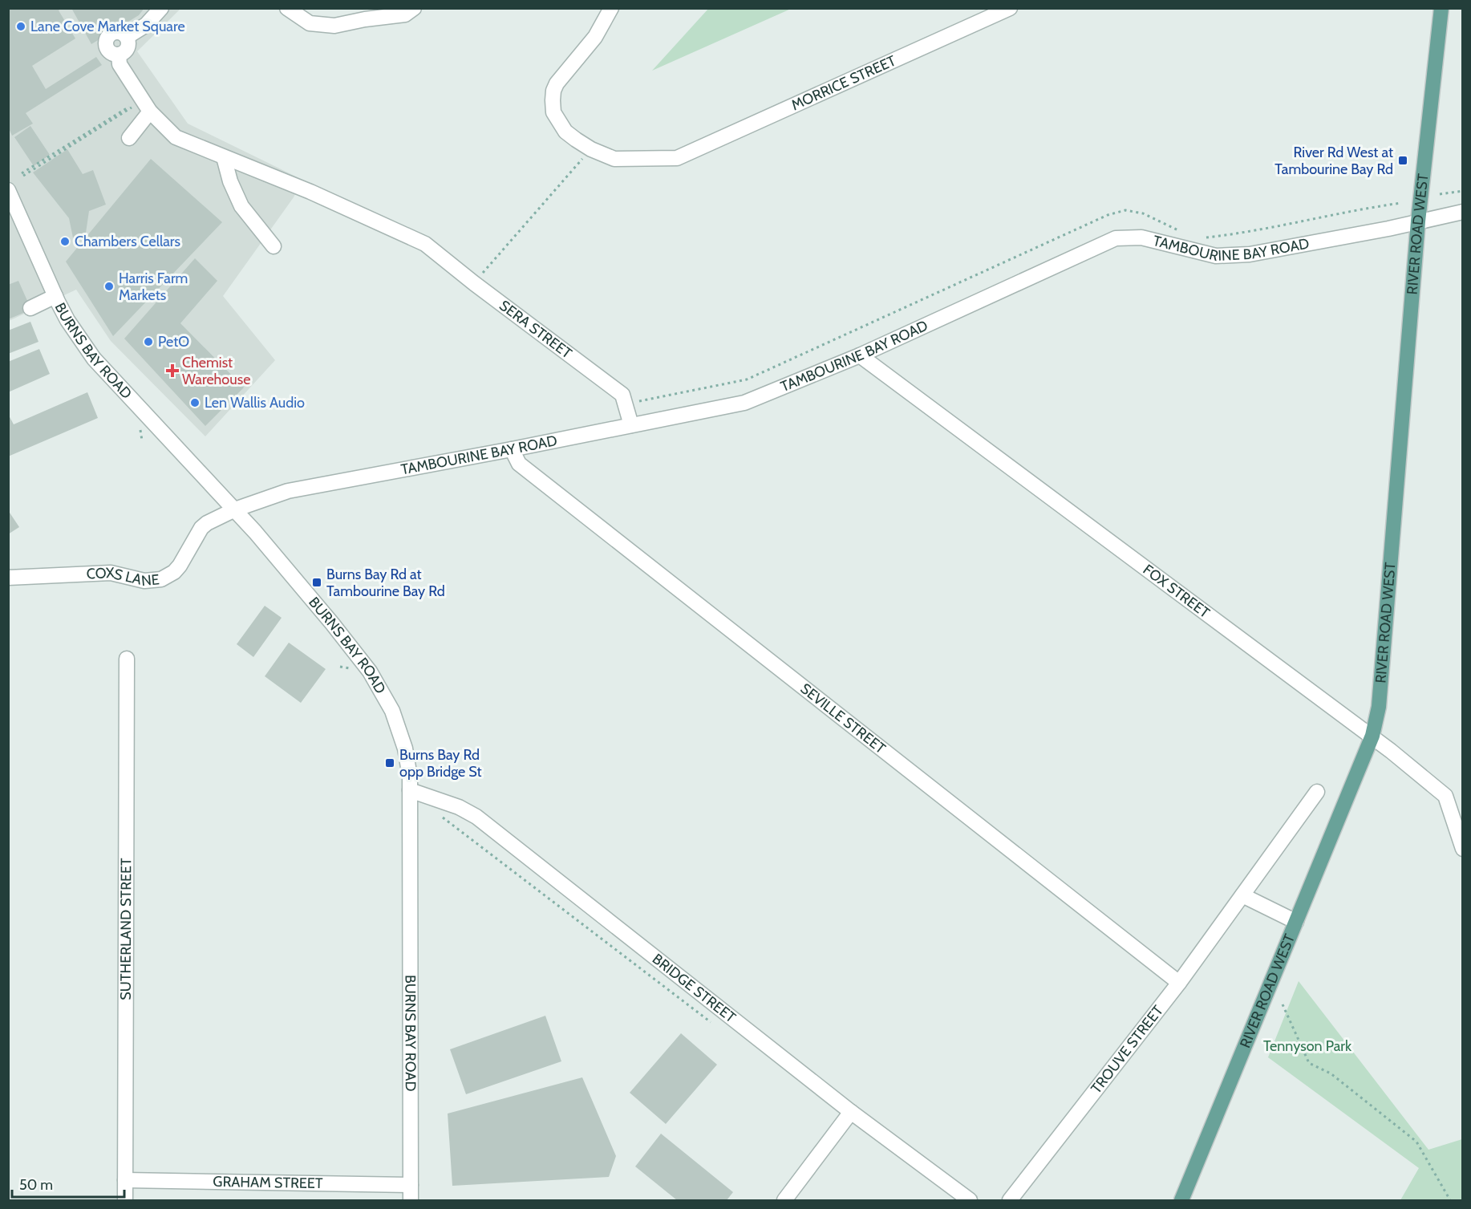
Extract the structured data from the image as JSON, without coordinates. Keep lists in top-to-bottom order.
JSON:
{
  "streets": {
    "main road": ["RIVER ROAD WEST"],
    "street": [
      "MORRICE STREET",
      "TAMBOURINE BAY ROAD",
      "SERA STREET",
      "BURNS BAY ROAD",
      "COXS LANE",
      "FOX STREET",
      "SEVILLE STREET",
      "SUTHERLAND STREET",
      "BRIDGE STREET",
      "TROUVE STREET",
      "GRAHAM STREET"
    ]
  },
  "crossings": [
    ["RIVER ROAD WEST", "TAMBOURINE BAY ROAD"],
    ["RIVER ROAD WEST", "FOX STREET"],
    ["TAMBOURINE BAY ROAD", "SERA STREET"],
    ["TAMBOURINE BAY ROAD", "BURNS BAY ROAD"],
    ["TAMBOURINE BAY ROAD", "COXS LANE"],
    ["TAMBOURINE BAY ROAD", "FOX STREET"],
    ["TAMBOURINE BAY ROAD", "SEVILLE STREET"],
    ["BURNS BAY ROAD", "COXS LANE"],
    ["BURNS BAY ROAD", "BRIDGE STREET"],
    ["BURNS BAY ROAD", "GRAHAM STREET"],
    ["SEVILLE STREET", "TROUVE STREET"],
    ["SUTHERLAND STREET", "GRAHAM STREET"]
  ],
  "parks": ["Tennyson Park"],
  "places": {
    "other": [
      "Lane Cove Market Square",
      "Chambers Cellars",
      "Harris Farm Markets",
      "PetO",
      "Len Wallis Audio"
    ],
    "transit": ["River Rd West at Tambourine Bay Rd", "Burns Bay Rd at Tambourine Bay Rd", "Burns Bay Rd opp Bridge St"],
    "health": ["Chemist Warehouse"]
  },
  "scale_bar": "50 m"
}
